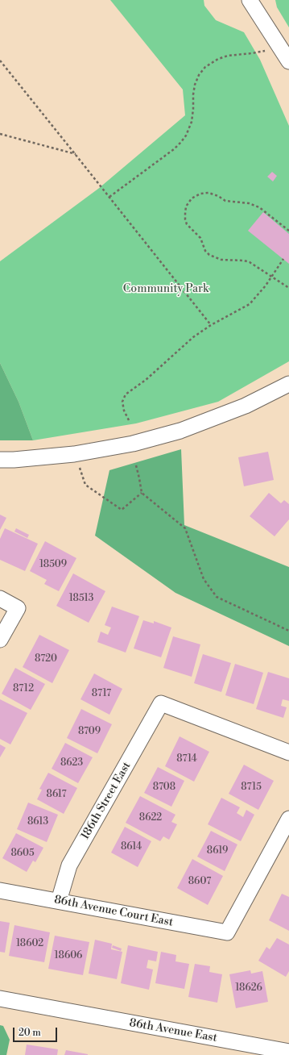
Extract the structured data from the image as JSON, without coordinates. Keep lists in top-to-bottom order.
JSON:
{
  "streets": {
    "street": ["186th Street East", "86th Avenue Court East", "86th Avenue East"]
  },
  "crossings": [
    ["186th Street East", "86th Avenue Court East"]
  ],
  "parks": ["Community Park"],
  "house_numbers": [
    "18509",
    "18513",
    "8720",
    "8712",
    "8717",
    "8709",
    "8714",
    "8623",
    "8708",
    "8715",
    "8617",
    "8622",
    "8613",
    "8614",
    "8619",
    "8605",
    "8607",
    "18602",
    "18606",
    "18626"
  ],
  "scale_bar": "20 m"
}
